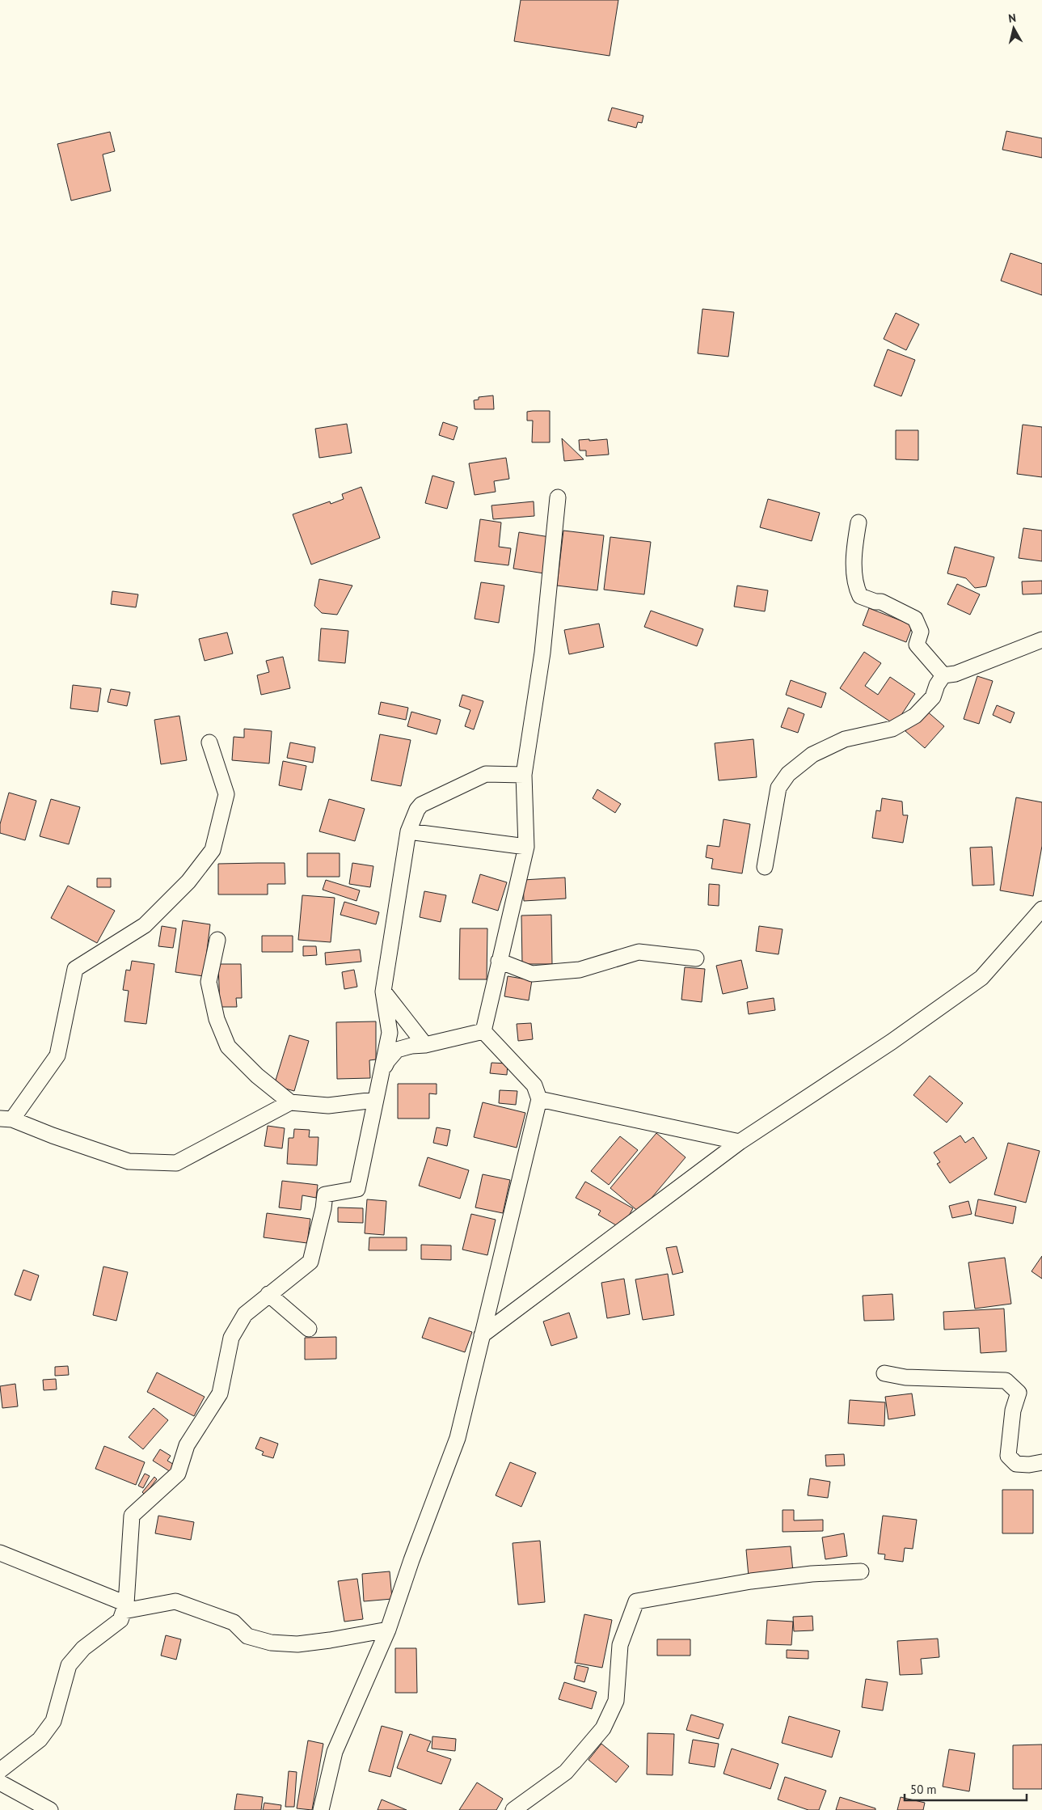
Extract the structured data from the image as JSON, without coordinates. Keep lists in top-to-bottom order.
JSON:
{
  "scale_bar": "50 m",
  "north": "top"
}
